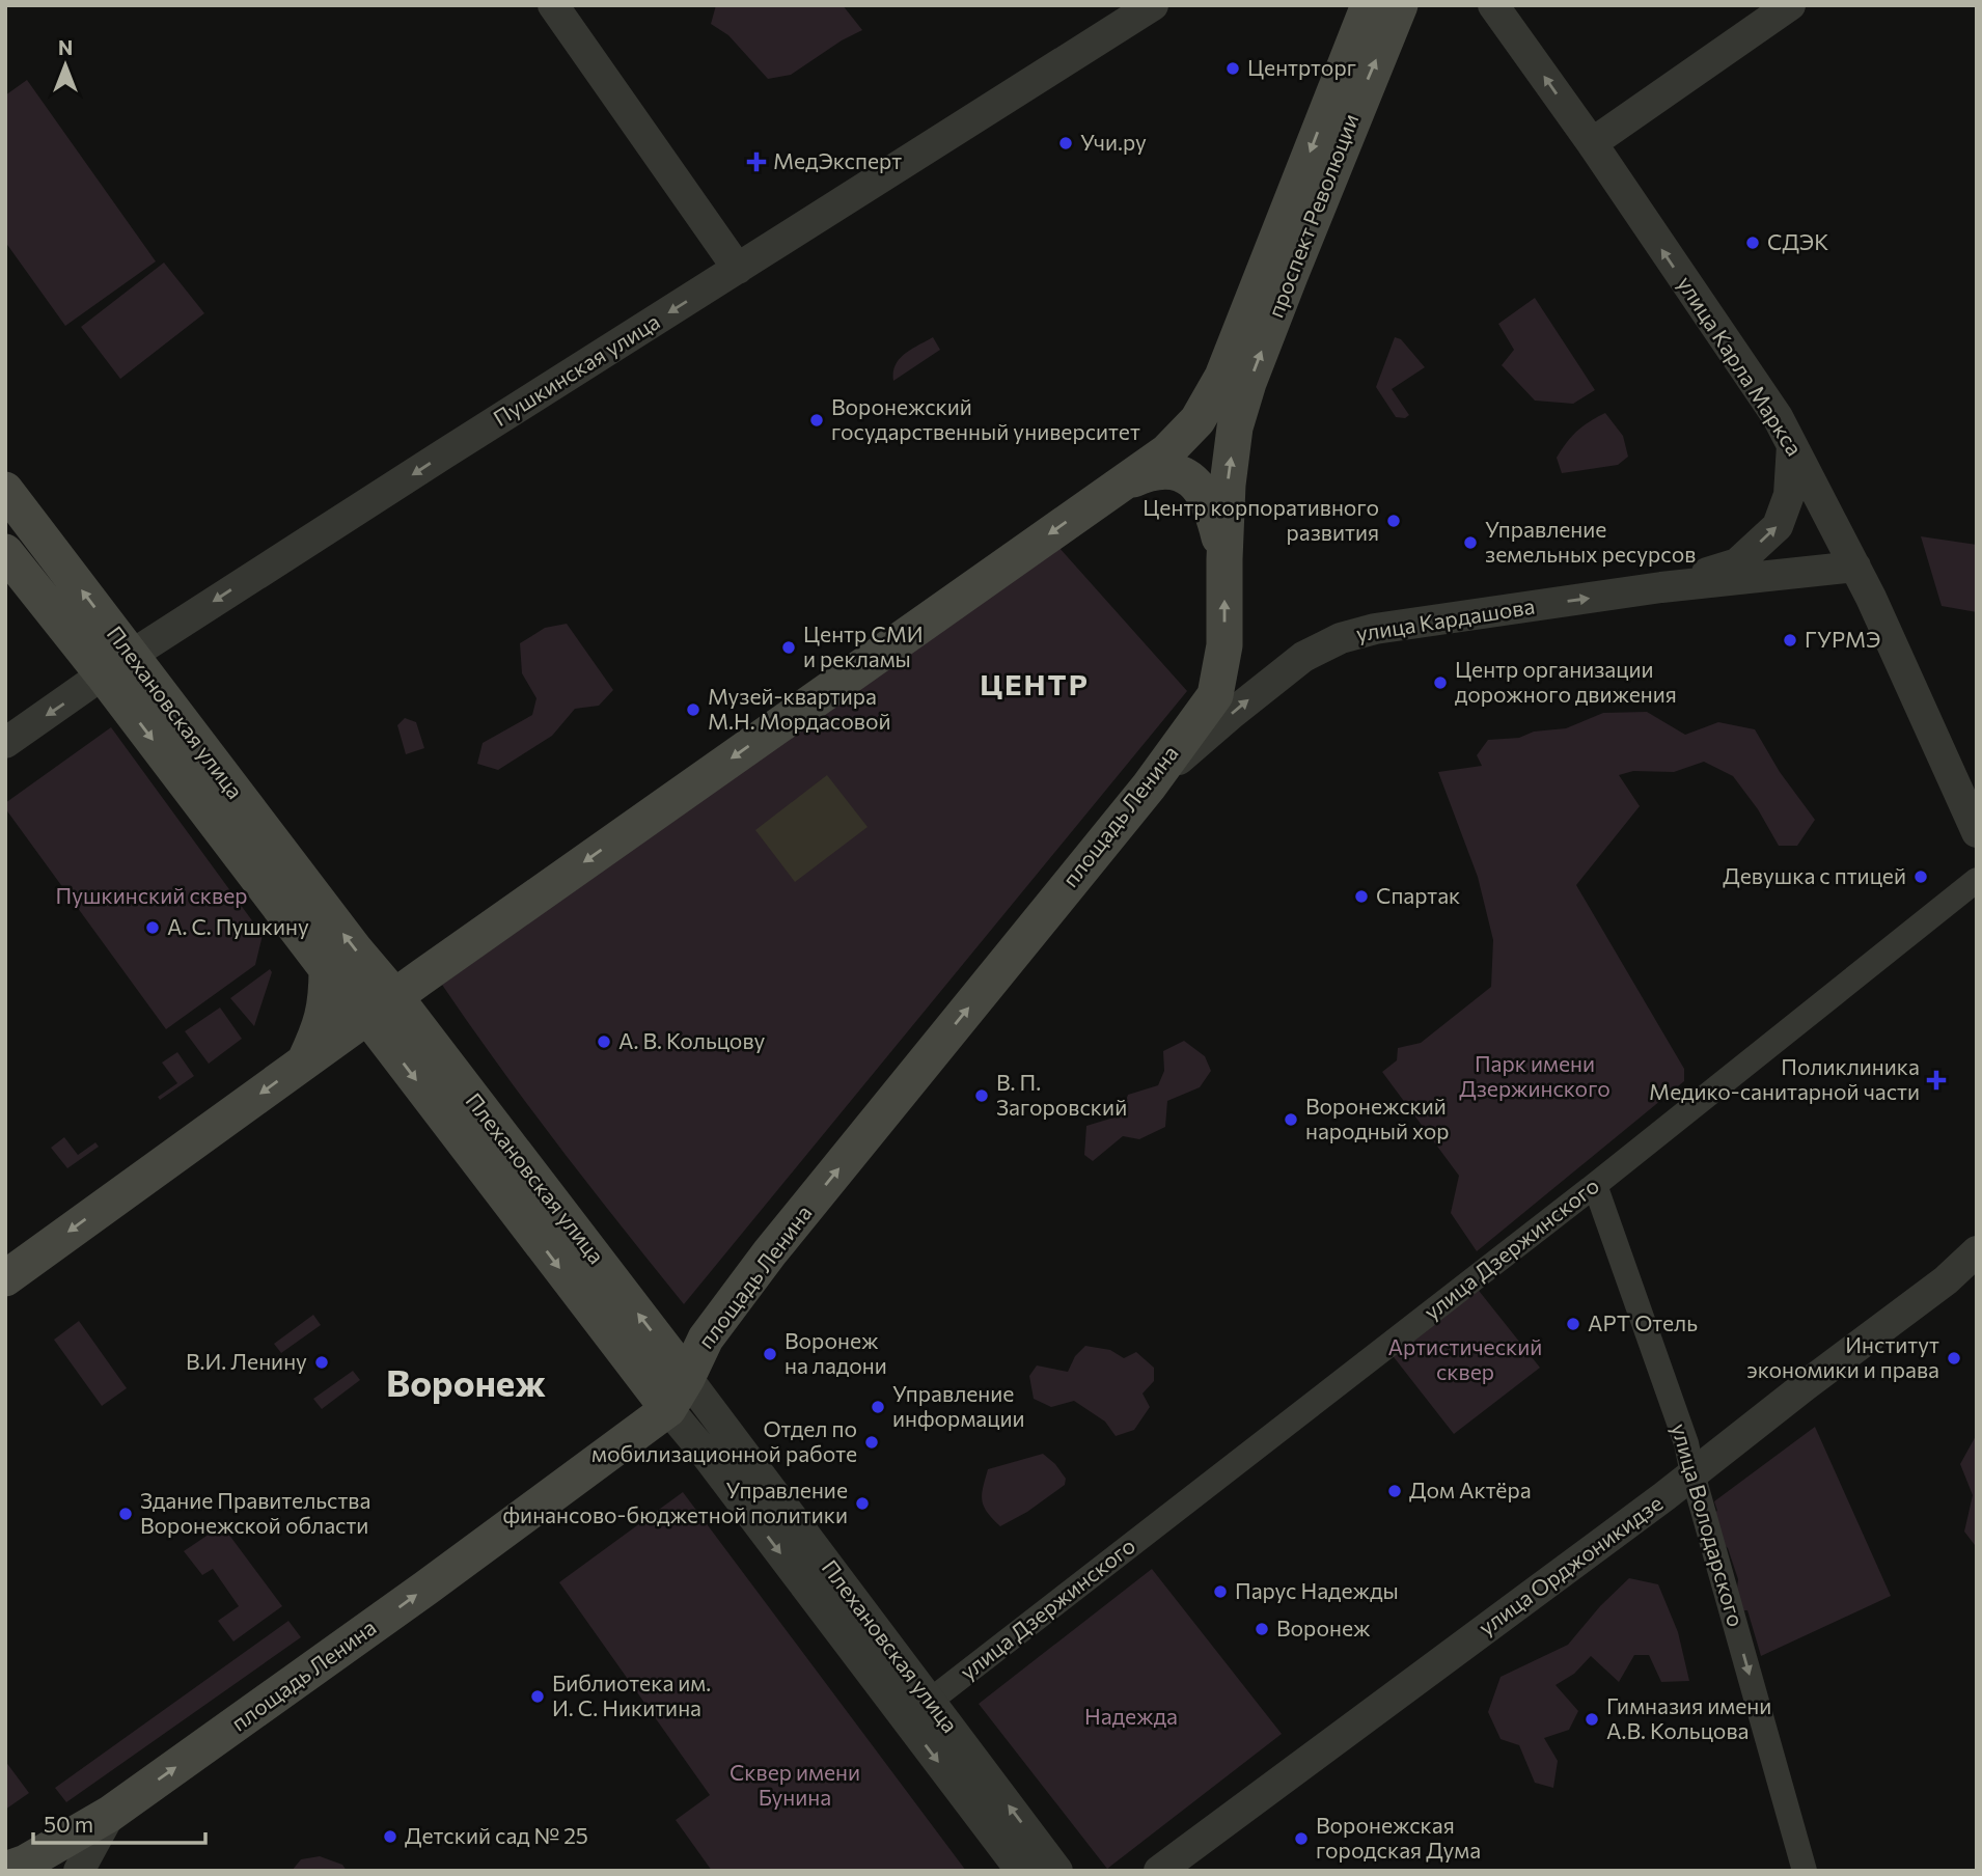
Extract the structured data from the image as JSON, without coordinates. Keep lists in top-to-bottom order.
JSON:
{
  "streets": {
    "main road": ["проспект Революции", "Плехановская улица", "площадь Ленина"],
    "street": [
      "улица Карла Маркса",
      "Пушкинская улица",
      "улица Кардашова",
      "улица Дзержинского",
      "улица Володарского",
      "улица Орджоникидзе"
    ]
  },
  "crossings": [
    ["проспект Революции", "площадь Ленина"],
    ["улица Карла Маркса", "улица Кардашова"],
    ["Пушкинская улица", "Плехановская улица"],
    ["улица Кардашова", "площадь Ленина"],
    ["Плехановская улица", "площадь Ленина"],
    ["Плехановская улица", "улица Дзержинского"],
    ["улица Дзержинского", "улица Володарского"],
    ["улица Володарского", "улица Орджоникидзе"]
  ],
  "one_way": [
    "улица Карла Маркса",
    "Пушкинская улица",
    "улица Кардашова",
    "улица Володарского"
  ],
  "districts": ["ЦЕНТР", "Воронеж"],
  "parks": [
    "Пушкинский сквер",
    "Парк имени Дзержинского",
    "Артистический сквер",
    "Надежда",
    "Cквер имени Бунина"
  ],
  "places": {
    "other": [
      "Центрторг",
      "Учи.ру",
      "СДЭК",
      "Воронежский государственный университет",
      "Центр корпоративного развития",
      "Управление земельных ресурсов",
      "ГУРМЭ",
      "Центр СМИ и рекламы",
      "Центр организации дорожного движения",
      "Музей-квартира М.Н. Мордасовой",
      "Девушка с птицей",
      "Спартак",
      "А. С. Пушкину",
      "А. В. Кольцову",
      "В. П. Загоровский",
      "Воронежский народный хор",
      "АРТ Отель",
      "Воронеж на ладони",
      "Институт экономики и права",
      "В.И. Ленину",
      "Управление информации",
      "Отдел по мобилизационной работе",
      "Дом Актёра",
      "Управление финансово-бюджетной политики",
      "Здание Правительства Воронежской области",
      "Парус Надежды",
      "Воронеж",
      "Библиотека им. И. С. Никитина",
      "Гимназия имени А.В. Кольцова",
      "Детский сад № 25",
      "Воронежская городская Дума"
    ],
    "health": ["МедЭксперт", "Поликлиника Медико-санитарной части"]
  },
  "scale_bar": "50 m",
  "north": "top"
}
